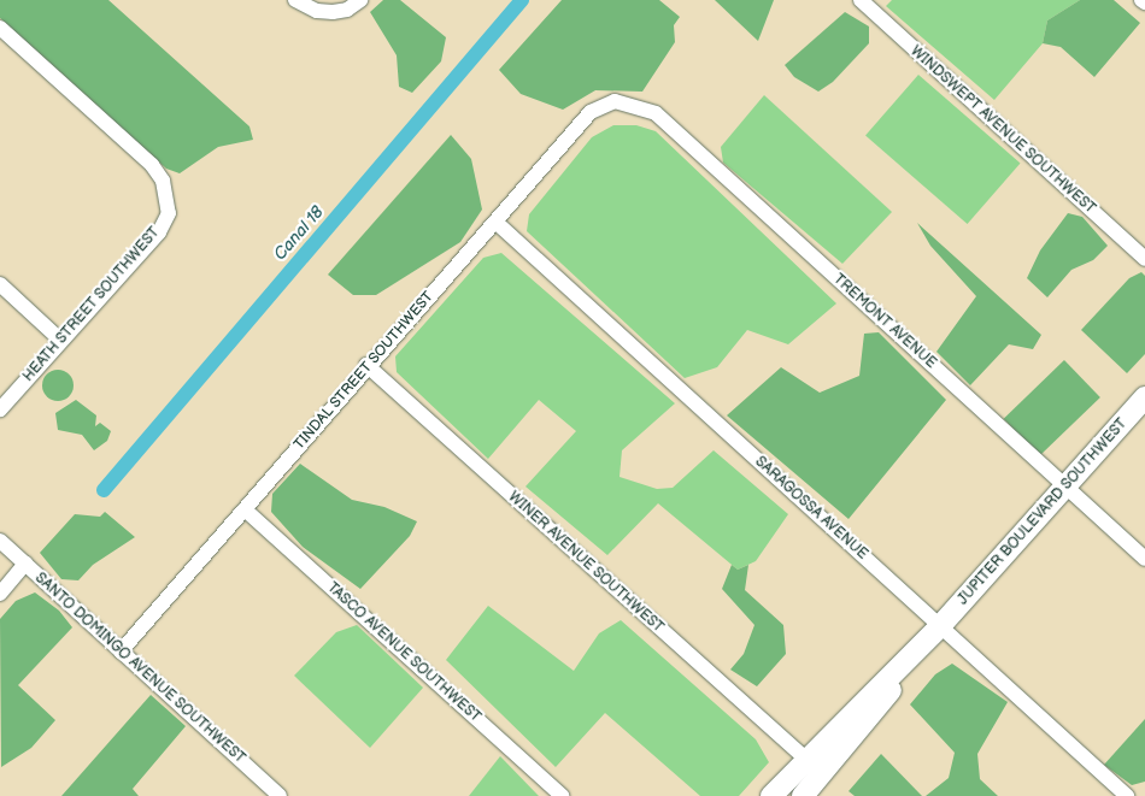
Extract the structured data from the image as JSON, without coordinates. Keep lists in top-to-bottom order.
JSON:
{
  "streets": {
    "street": [
      "WINDSWEPT AVENUE SOUTHWEST",
      "HEATH STREET SOUTHWEST",
      "TREMONT AVENUE",
      "TINDAL STREET SOUTHWEST",
      "SARAGOSSA AVENUE",
      "JUPITER BOULEVARD SOUTHWEST",
      "WINER AVENUE SOUTHWEST",
      "TASCO AVENUE SOUTHWEST",
      "SANTO DOMINGO AVENUE SOUTHWEST"
    ]
  },
  "crossings": [
    ["TREMONT AVENUE", "TINDAL STREET SOUTHWEST"],
    ["TREMONT AVENUE", "JUPITER BOULEVARD SOUTHWEST"],
    ["TINDAL STREET SOUTHWEST", "SARAGOSSA AVENUE"],
    ["TINDAL STREET SOUTHWEST", "WINER AVENUE SOUTHWEST"],
    ["TINDAL STREET SOUTHWEST", "TASCO AVENUE SOUTHWEST"],
    ["TINDAL STREET SOUTHWEST", "SANTO DOMINGO AVENUE SOUTHWEST"],
    ["SARAGOSSA AVENUE", "JUPITER BOULEVARD SOUTHWEST"],
    ["JUPITER BOULEVARD SOUTHWEST", "WINER AVENUE SOUTHWEST"]
  ],
  "water": ["Canal 18"]
}
